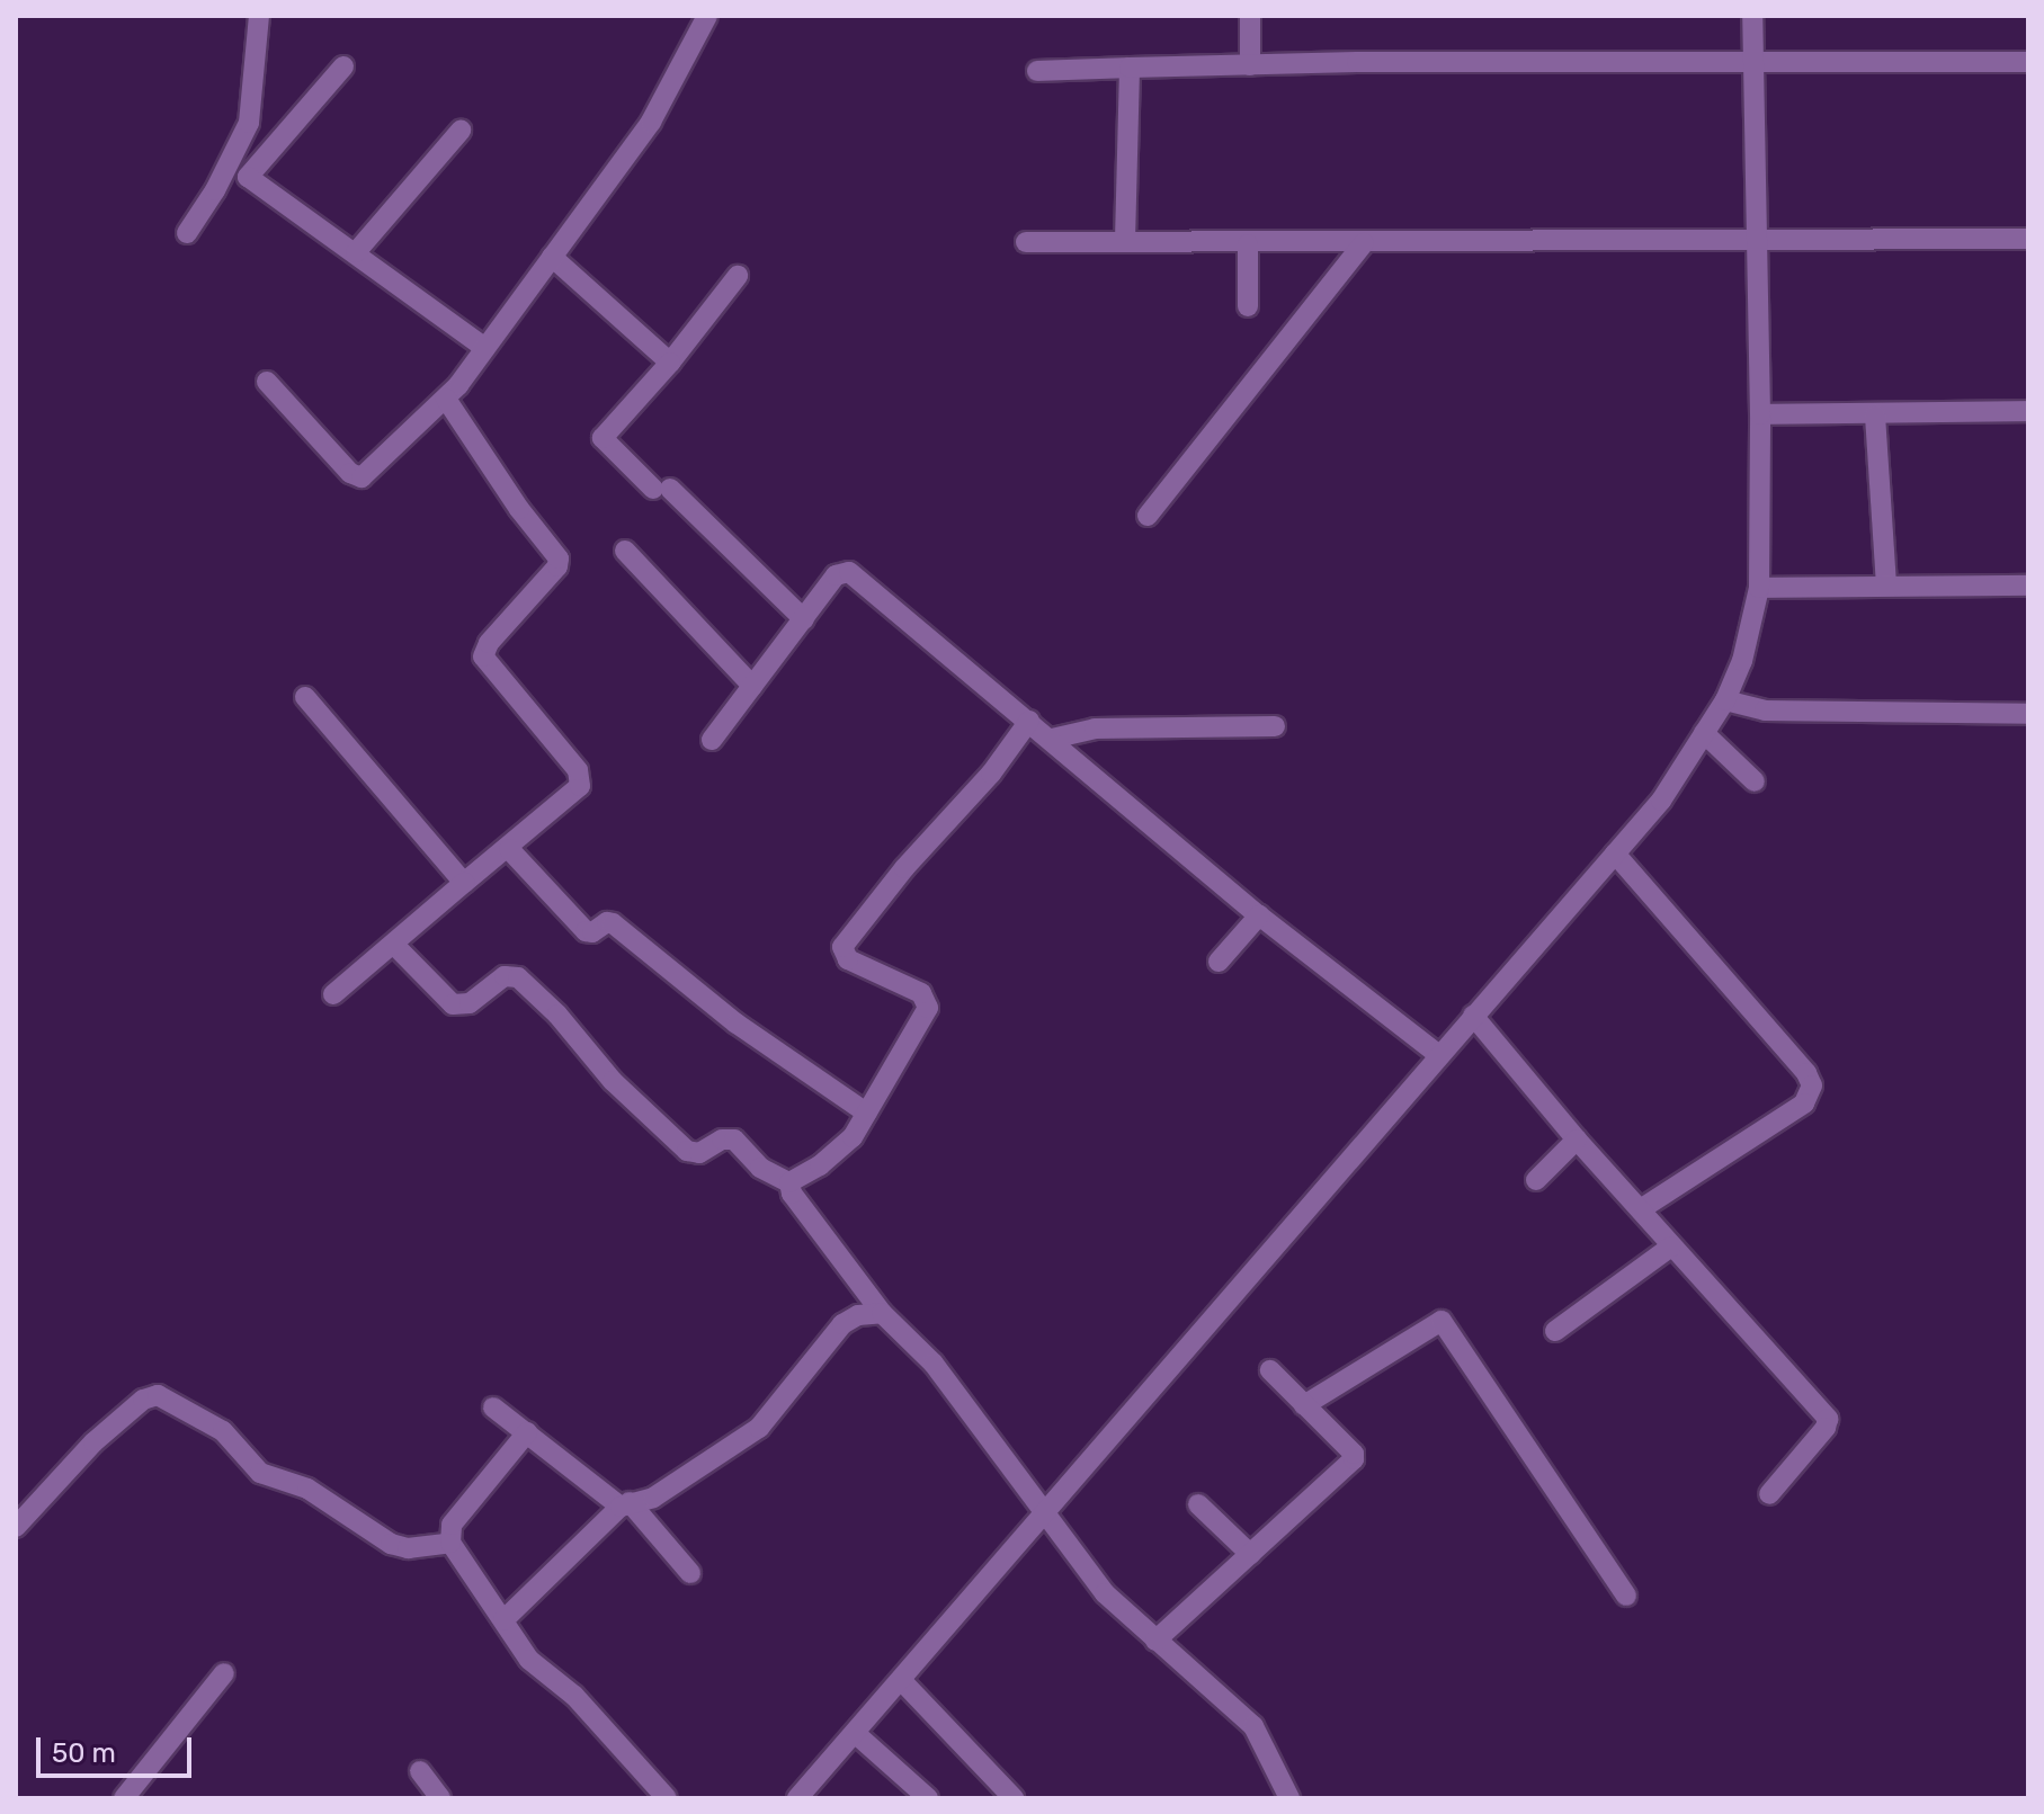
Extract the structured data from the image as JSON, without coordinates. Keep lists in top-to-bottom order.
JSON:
{
  "scale_bar": "50 m"
}
